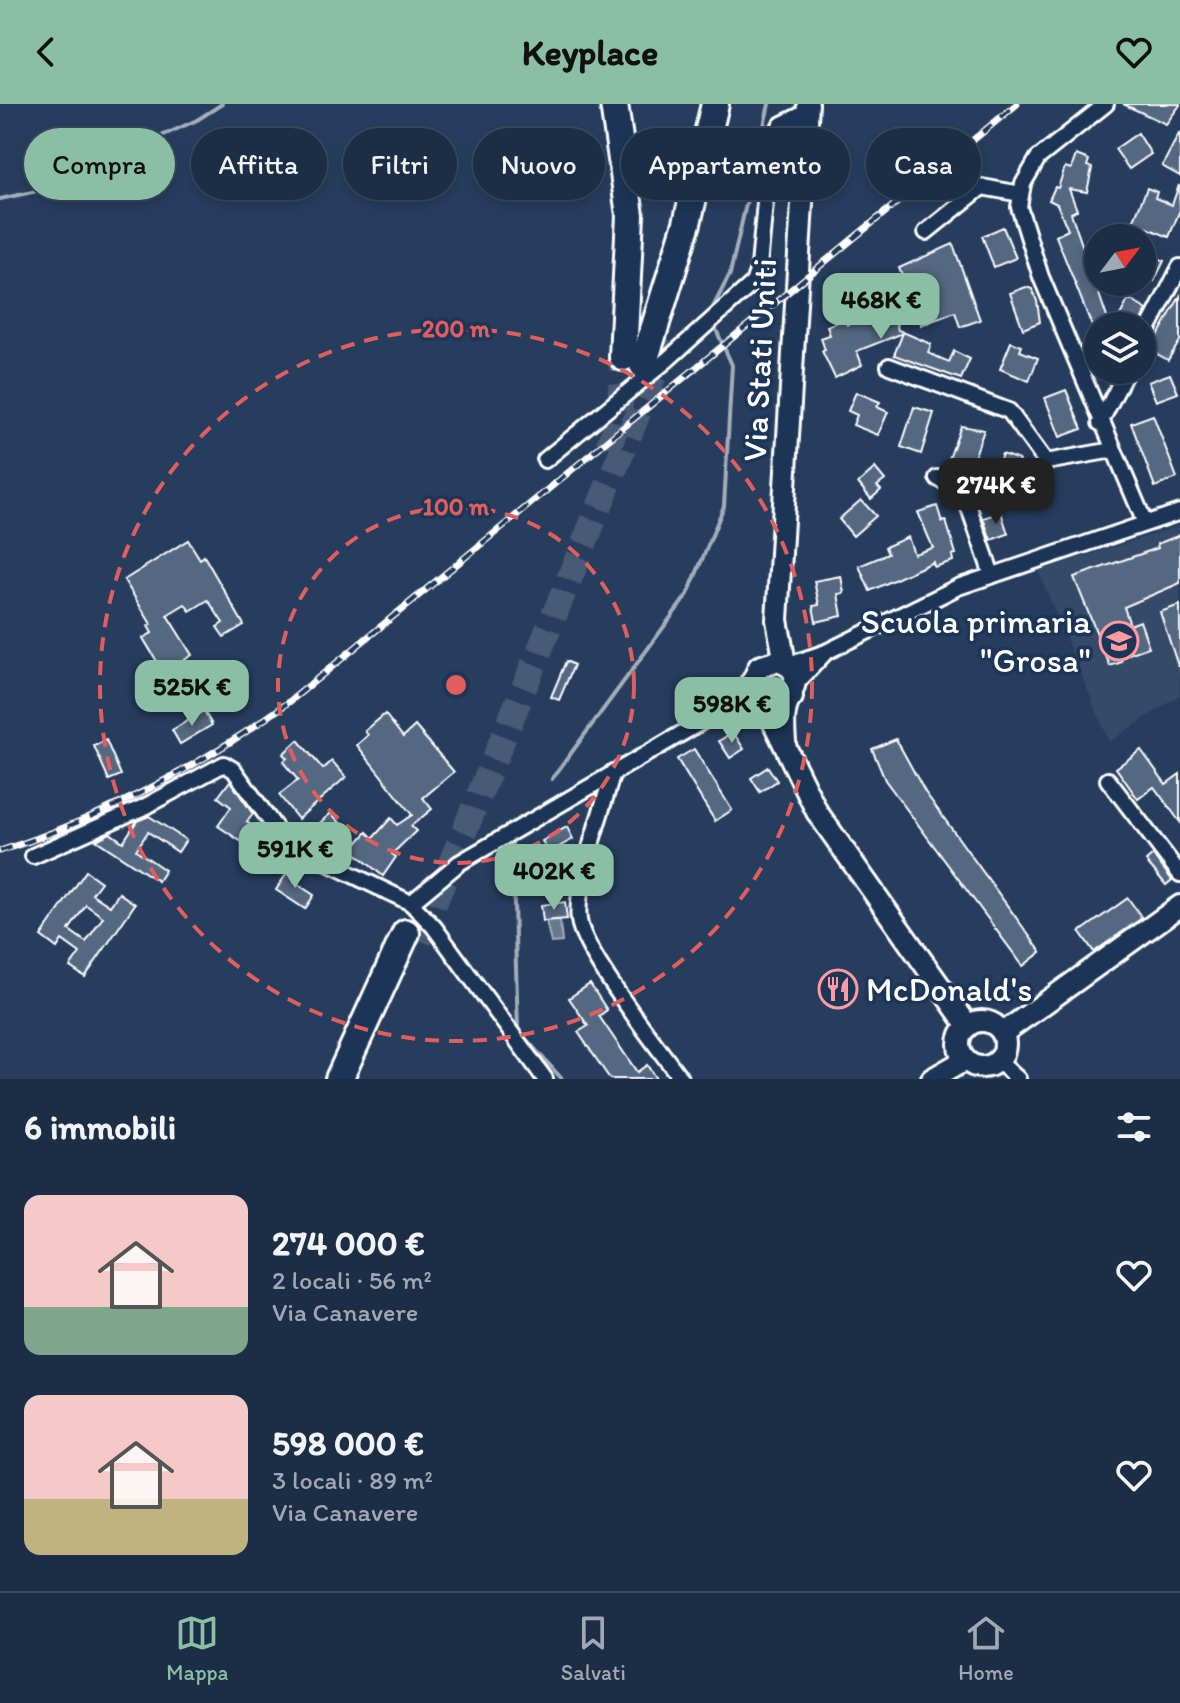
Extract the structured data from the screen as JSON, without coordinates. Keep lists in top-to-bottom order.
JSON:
{
  "streets": {
    "street": ["Via Stati Uniti"]
  },
  "places": {
    "school or university": ["Scuola primaria \"Grosa\""],
    "restaurant": ["McDonald's"]
  },
  "north": "top right",
  "page": {
    "header": "Keyplace",
    "chip": [
      "Compra",
      "Affitta",
      "Filtri",
      "Nuovo",
      "Appartamento",
      "Casa"
    ],
    "price": [
      "468K €",
      "274K €",
      "525K €",
      "598K €",
      "591K €",
      "402K €"
    ],
    "heading": "6 immobili",
    "list": [
      {
        "name": "274 000 €",
        "note": "2 locali · 56 m² · Via Canavere"
      },
      {
        "name": "598 000 €",
        "note": "3 locali · 89 m² · Via Canavere"
      }
    ],
    "tabs": ["Mappa", "Salvati", "Home"]
  },
  "rings": ["200 m", "100 m"]
}
